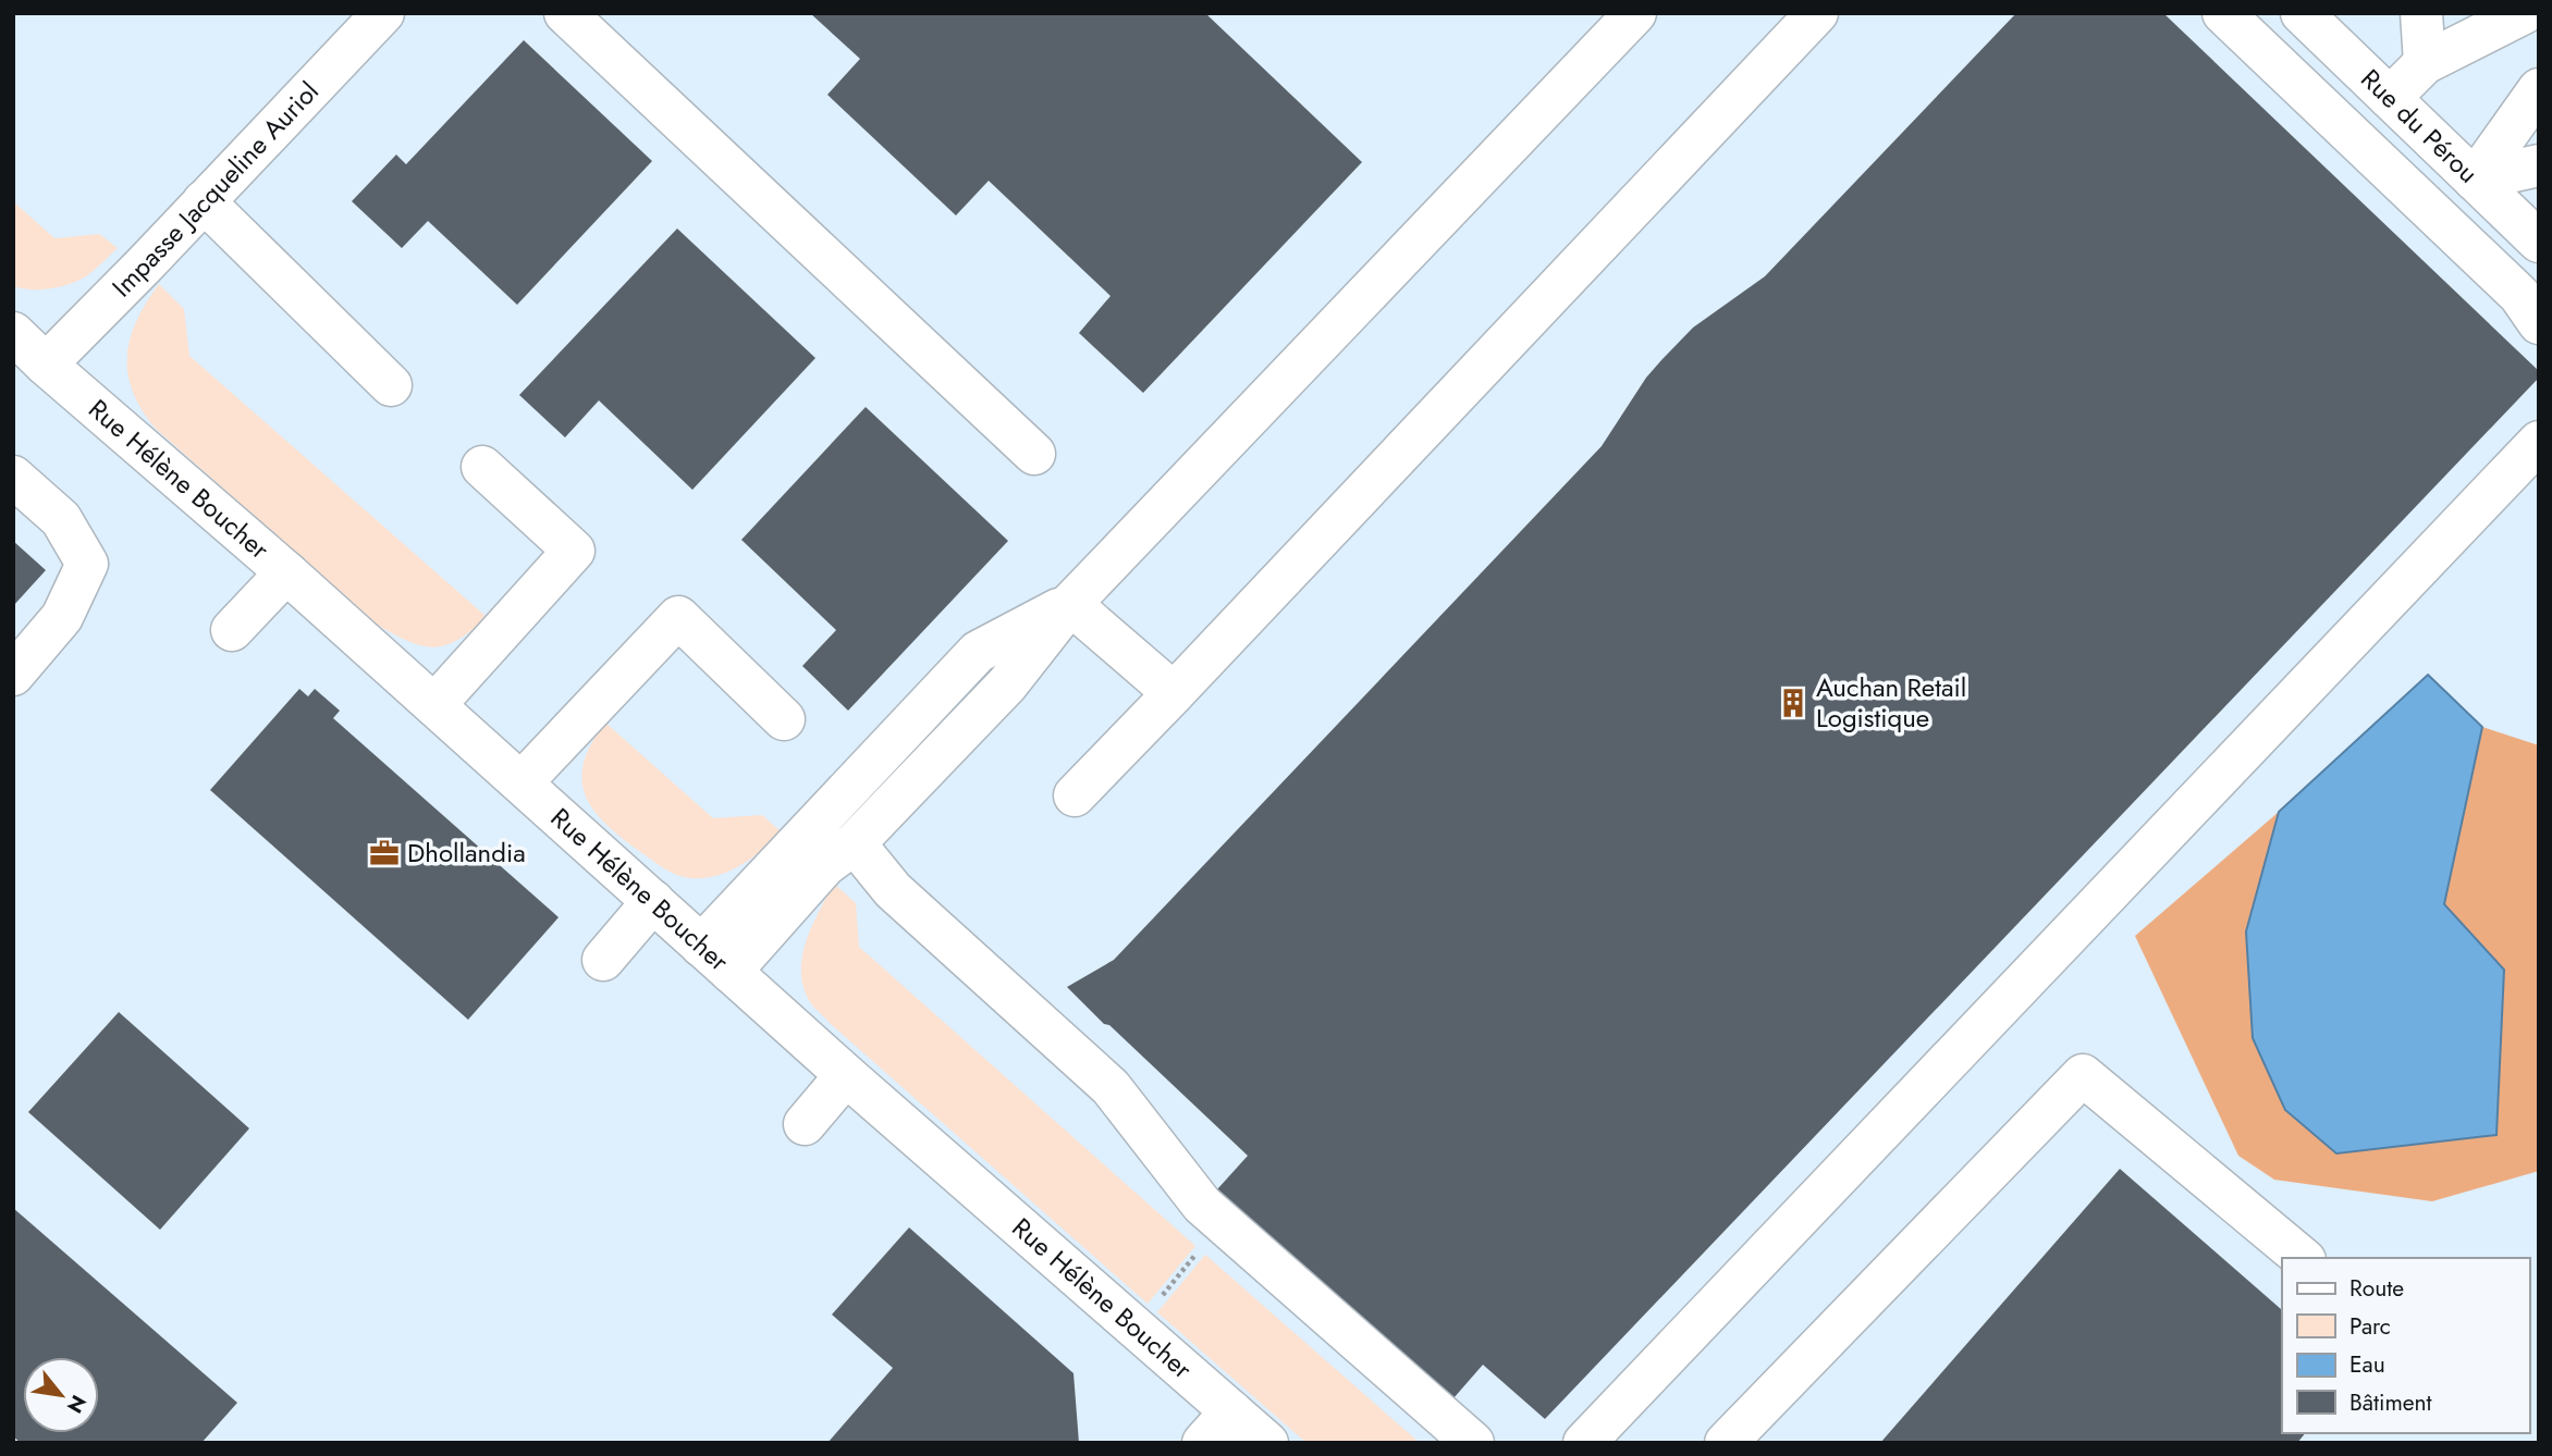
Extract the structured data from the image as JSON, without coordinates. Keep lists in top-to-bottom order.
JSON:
{
  "streets": {
    "street": ["Rue du Pérou", "Impasse Jacqueline Auriol", "Rue Hélène Boucher"]
  },
  "crossings": [
    ["Impasse Jacqueline Auriol", "Rue Hélène Boucher"]
  ],
  "places": {
    "building": ["Auchan Retail Logistique"],
    "office": ["Dhollandia"]
  },
  "legend": [
    "Route",
    "Parc",
    "Eau",
    "Bâtiment"
  ],
  "north": "bottom right"
}
